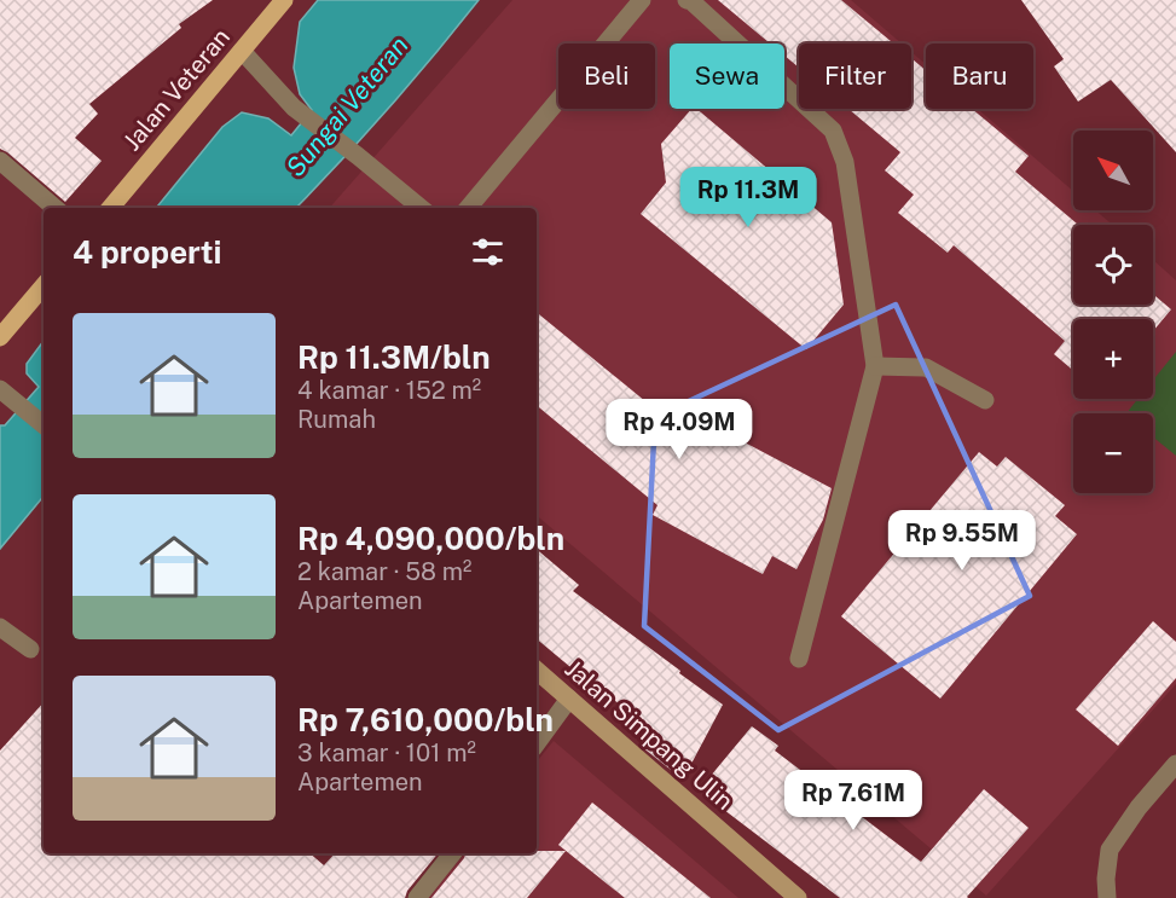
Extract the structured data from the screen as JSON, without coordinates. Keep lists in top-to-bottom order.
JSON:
{
  "streets": {
    "main road": ["Jalan Veteran", "Jalan Simpang Ulin"]
  },
  "water": ["Sungai Veteran"],
  "north": "top left",
  "page": {
    "chip": [
      "Beli",
      "Sewa",
      "Filter",
      "Baru"
    ],
    "map_buttons": ["+", "−"],
    "price": [
      "Rp 11.3M",
      "Rp 4.09M",
      "Rp 9.55M",
      "Rp 7.61M"
    ],
    "heading": "4 properti",
    "list": [
      {
        "name": "Rp 11.3M/bln",
        "note": "4 kamar · 152 m² · Rumah"
      },
      {
        "name": "Rp 4,090,000/bln",
        "note": "2 kamar · 58 m² · Apartemen"
      },
      {
        "name": "Rp 7,610,000/bln",
        "note": "3 kamar · 101 m² · Apartemen"
      }
    ]
  }
}
